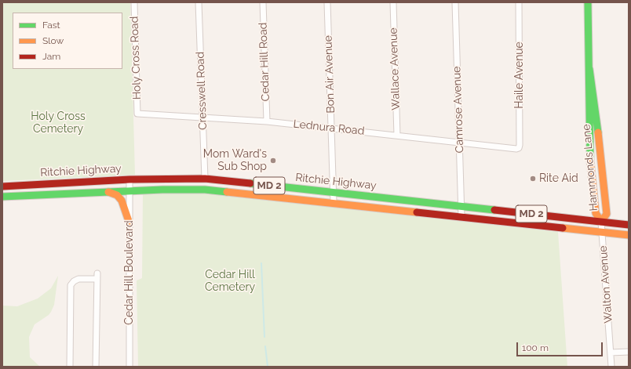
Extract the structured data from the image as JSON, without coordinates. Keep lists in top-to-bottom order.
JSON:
{
  "streets": {
    "main road": ["Hammonds Lane", "Ritchie Highway", "MD 2"],
    "street": [
      "Holy Cross Road",
      "Cedar Hill Road",
      "Wallace Avenue",
      "Bon Air Avenue",
      "Haile Avenue",
      "Cresswell Road",
      "Camrose Avenue",
      "Lednura Road",
      "Cedar Hill Boulevard",
      "Walton Avenue"
    ]
  },
  "crossings": [
    ["Holy Cross Road", "Lednura Road"],
    ["Cedar Hill Road", "Lednura Road"],
    ["Wallace Avenue", "Lednura Road"],
    ["Bon Air Avenue", "Lednura Road"],
    ["Bon Air Avenue", "Ritchie Highway"],
    ["Haile Avenue", "Lednura Road"],
    ["Cresswell Road", "Lednura Road"],
    ["Cresswell Road", "Ritchie Highway"],
    ["Camrose Avenue", "Lednura Road"],
    ["Camrose Avenue", "Ritchie Highway"],
    ["Hammonds Lane", "Ritchie Highway"],
    ["Hammonds Lane", "Walton Avenue"],
    ["Ritchie Highway", "Cedar Hill Boulevard"],
    ["Ritchie Highway", "Walton Avenue"]
  ],
  "parks": ["Holy Cross Cemetery", "Cedar Hill Cemetery"],
  "places": ["Mom Ward's Sub Shop", "Rite Aid"],
  "legend": ["Fast", "Slow", "Jam"],
  "scale_bar": "100 m"
}
